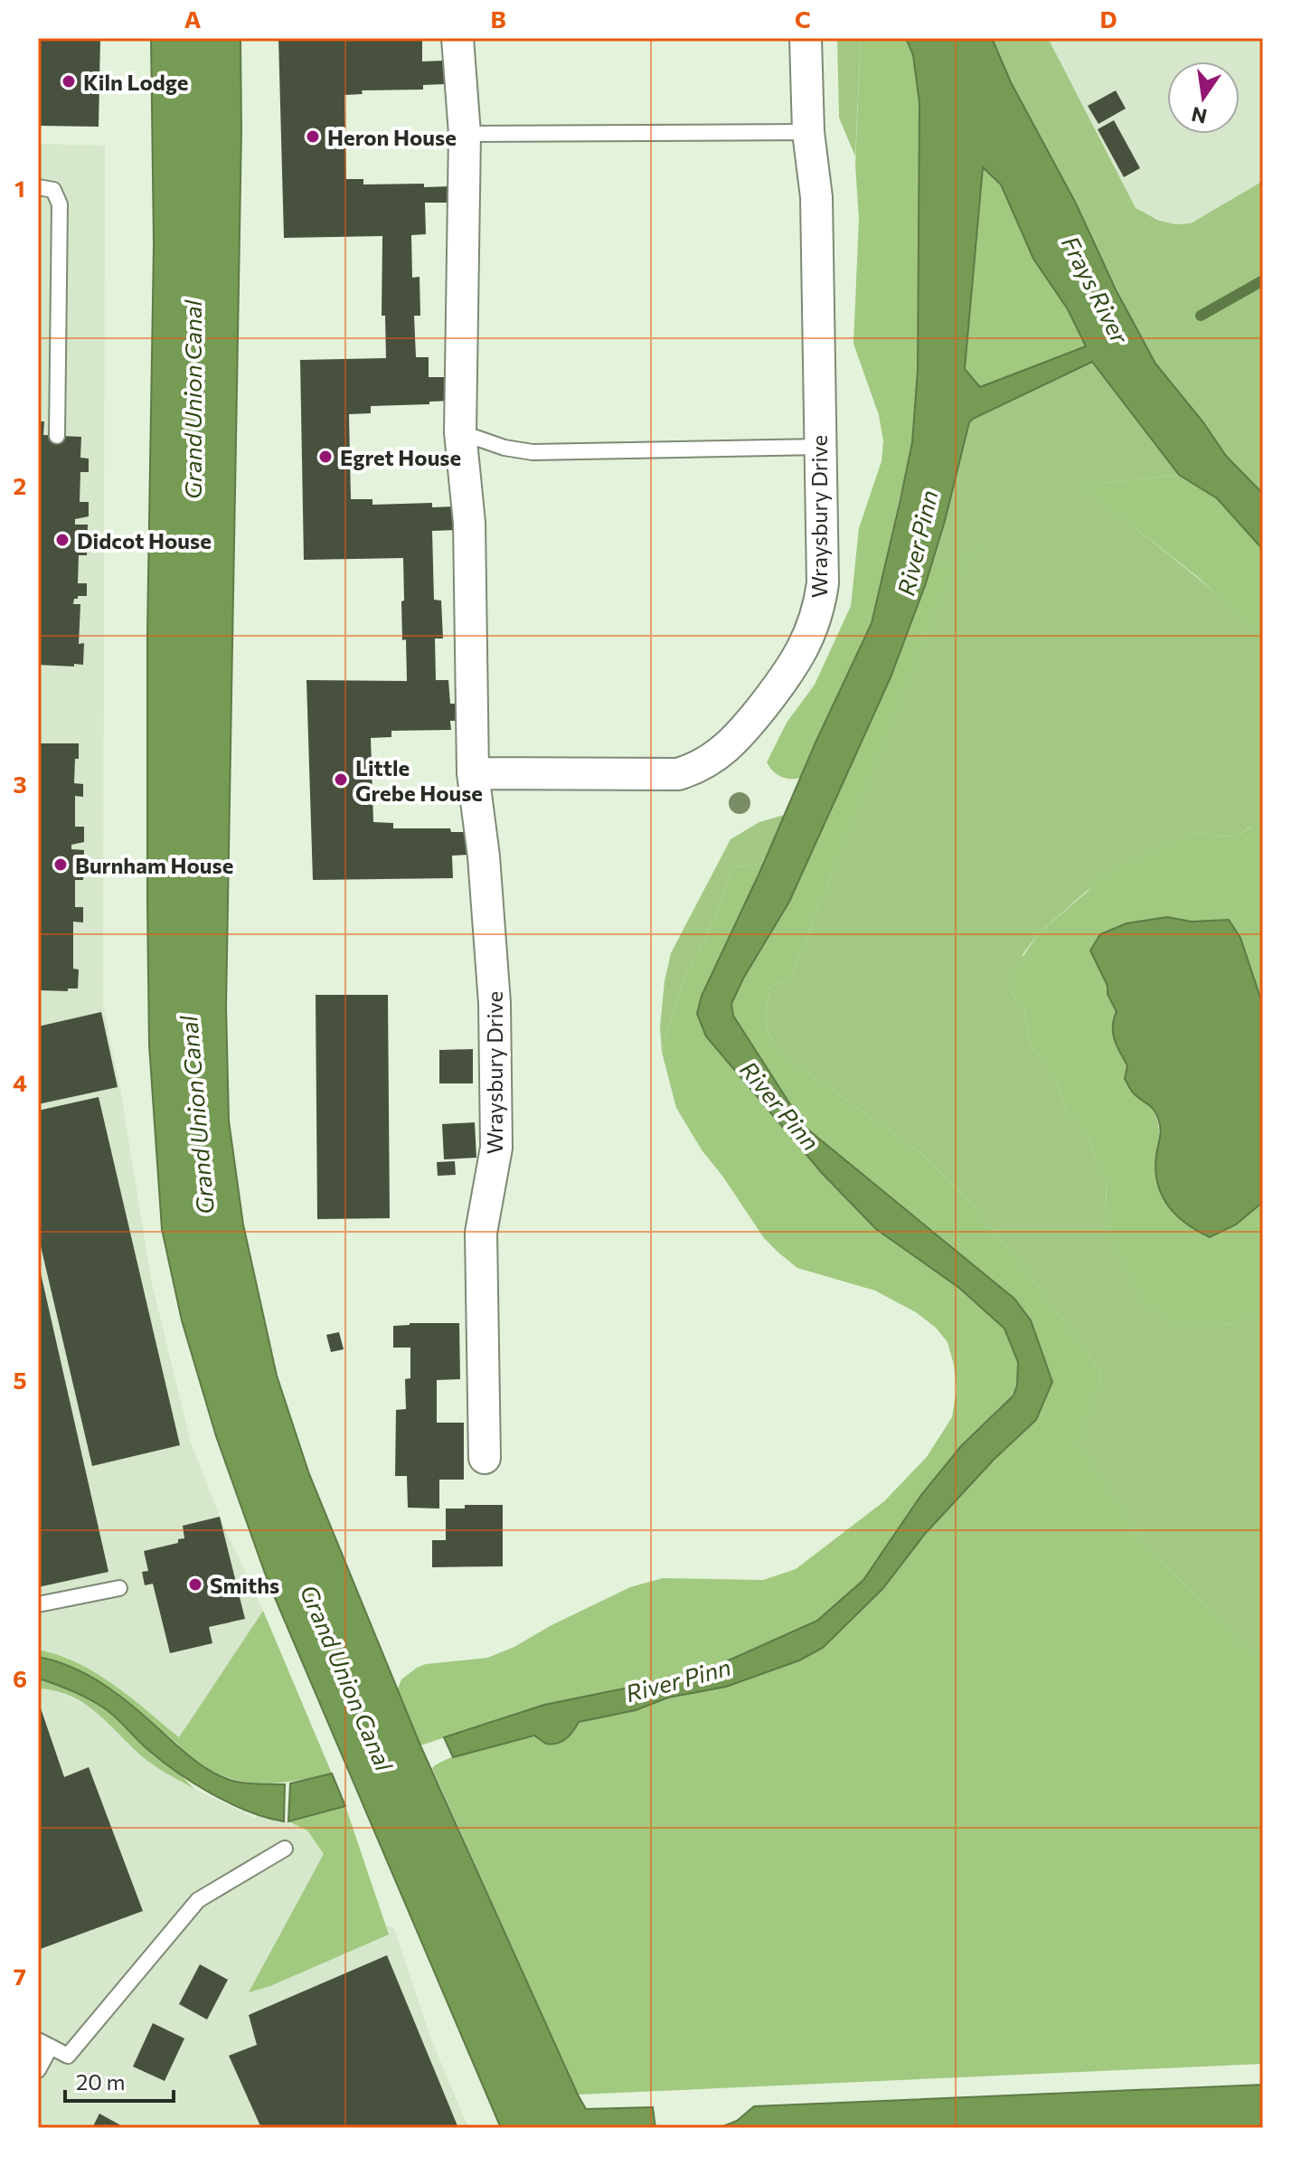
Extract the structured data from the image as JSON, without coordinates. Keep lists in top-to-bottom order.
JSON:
{
  "streets": {
    "street": ["Wraysbury Drive"]
  },
  "water": ["Frays River", "Grand Union Canal", "River Pinn"],
  "places": [
    "Kiln Lodge",
    "Heron House",
    "Egret House",
    "Didcot House",
    "Little Grebe House",
    "Burnham House",
    "Smiths"
  ],
  "scale_bar": "20 m",
  "north": "bottom",
  "grid": {
    "columns": [
      "A",
      "B",
      "C",
      "D"
    ],
    "rows": [
      "1",
      "2",
      "3",
      "4",
      "5",
      "6",
      "7"
    ]
  }
}
